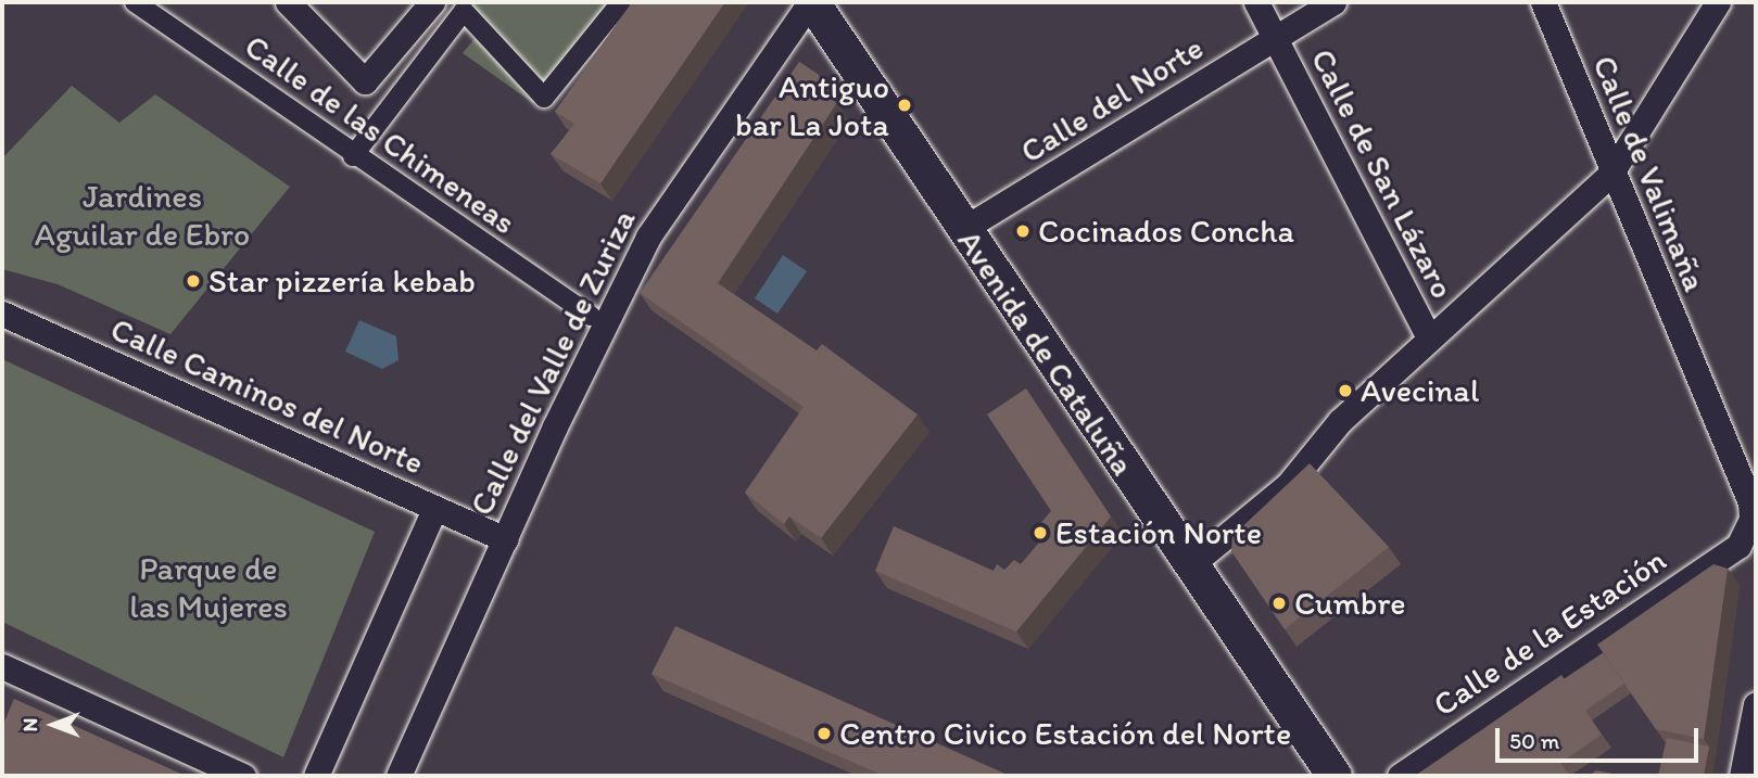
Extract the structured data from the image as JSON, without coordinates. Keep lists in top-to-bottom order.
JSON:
{
  "streets": {
    "main road": ["Avenida de Cataluña"],
    "street": [
      "Calle del Norte",
      "Calle de las Chimeneas",
      "Calle de San Lázaro",
      "Calle de Valimaña",
      "Calle del Valle de Zuriza",
      "Calle Caminos del Norte",
      "Calle de la Estación"
    ]
  },
  "crossings": [
    ["Calle del Norte", "Calle de San Lázaro"],
    ["Calle del Norte", "Avenida de Cataluña"],
    ["Calle de Valimaña", "Calle de la Estación"],
    ["Avenida de Cataluña", "Calle del Valle de Zuriza"],
    ["Calle del Valle de Zuriza", "Calle Caminos del Norte"]
  ],
  "parks": ["Jardines Aguilar de Ebro", "Parque de las Mujeres"],
  "places": [
    "Antiguo bar La Jota",
    "Cocinados Concha",
    "Star pizzería kebab",
    "Avecinal",
    "Estación Norte",
    "Cumbre",
    "Centro Civico Estación del Norte"
  ],
  "scale_bar": "50 m",
  "north": "left"
}
